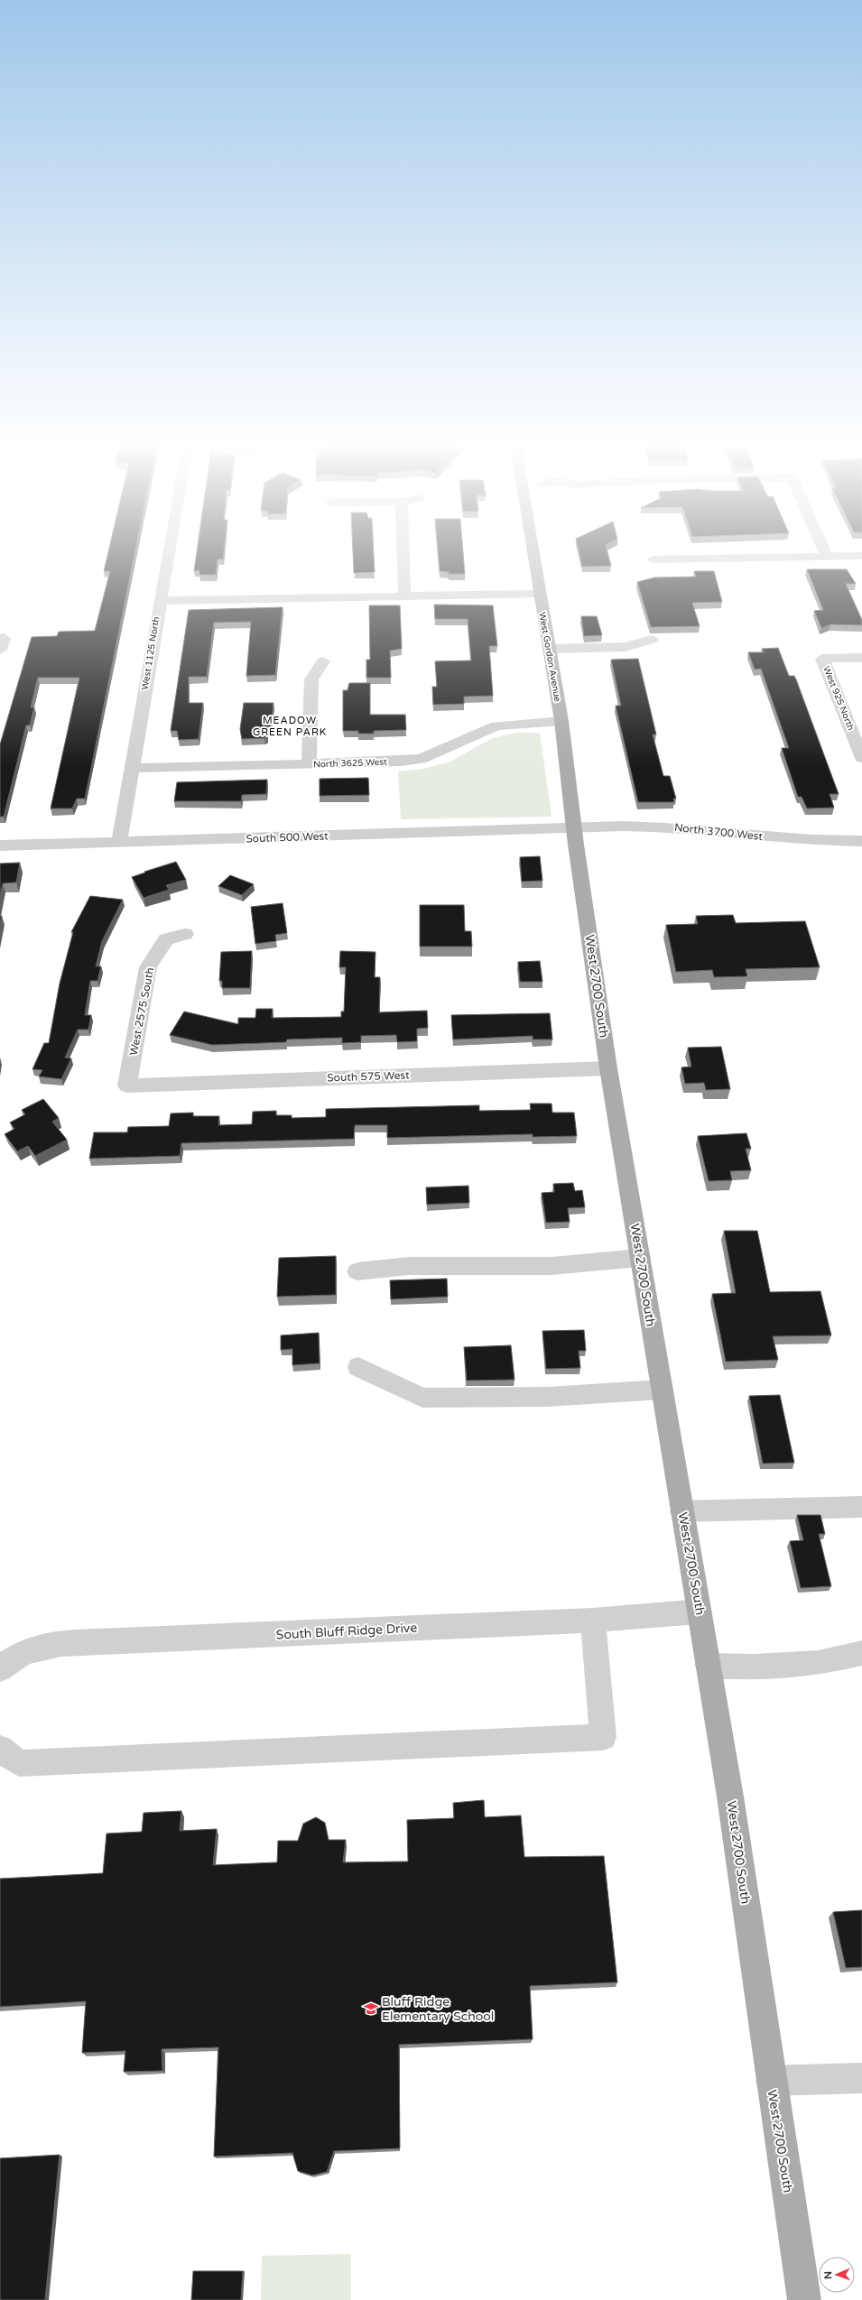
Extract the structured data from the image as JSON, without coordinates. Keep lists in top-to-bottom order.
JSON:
{
  "streets": {
    "main road": ["West Gordon Avenue", "West 2700 South"],
    "street": [
      "West 1125 North",
      "West 925 North",
      "North 3625 West",
      "North 3700 West",
      "South 500 West",
      "West 2575 South",
      "South 575 West",
      "South Bluff Ridge Drive"
    ]
  },
  "crossings": [
    ["West 1125 North", "North 3625 West"],
    ["West 1125 North", "South 500 West"],
    ["West Gordon Avenue", "North 3625 West"],
    ["West Gordon Avenue", "North 3700 West"],
    ["West Gordon Avenue", "South 500 West"],
    ["West Gordon Avenue", "West 2700 South"],
    ["North 3700 West", "South 500 West"],
    ["North 3700 West", "West 2700 South"],
    ["South 500 West", "West 2700 South"],
    ["West 2700 South", "South 575 West"],
    ["West 2700 South", "South Bluff Ridge Drive"],
    ["West 2575 South", "South 575 West"]
  ],
  "districts": ["MEADOW GREEN PARK"],
  "places": {
    "school or university": ["Bluff Ridge Elementary School"]
  },
  "north": "left"
}
